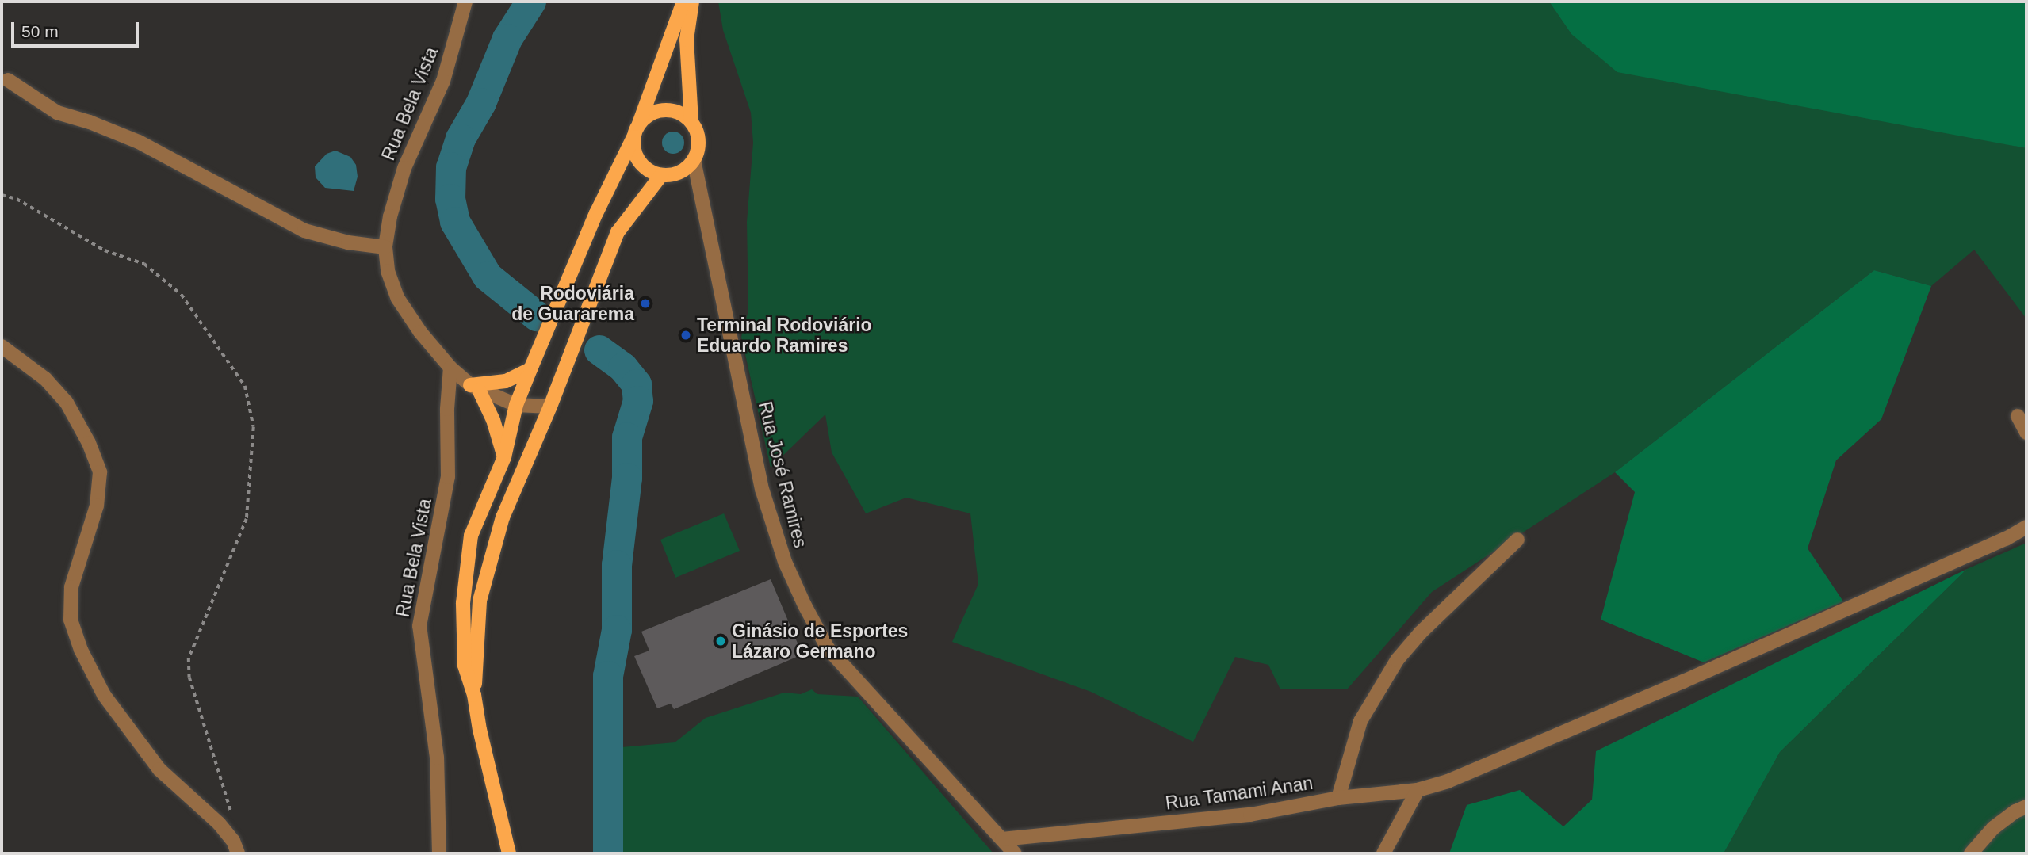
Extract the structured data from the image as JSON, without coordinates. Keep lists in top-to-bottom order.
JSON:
{
  "streets": {
    "street": ["Rua Bela Vista", "Rua José Ramires", "Rua Tamami Anan"]
  },
  "crossings": [
    ["Rua José Ramires", "Rua Tamami Anan"]
  ],
  "places": ["Rodoviária de Guararema", "Terminal Rodoviário Eduardo Ramires", "Ginásio de Esportes Lázaro Germano"],
  "scale_bar": "50 m"
}
